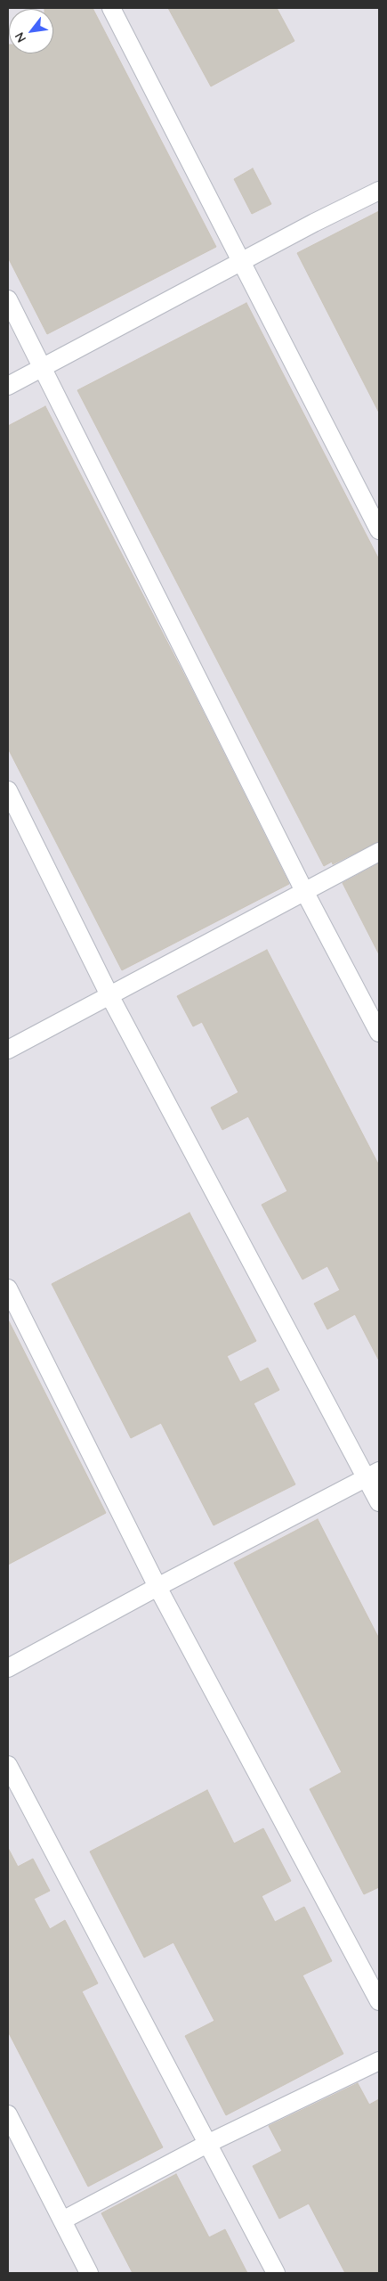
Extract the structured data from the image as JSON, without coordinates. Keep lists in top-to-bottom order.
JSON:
{
  "north": "bottom left"
}
